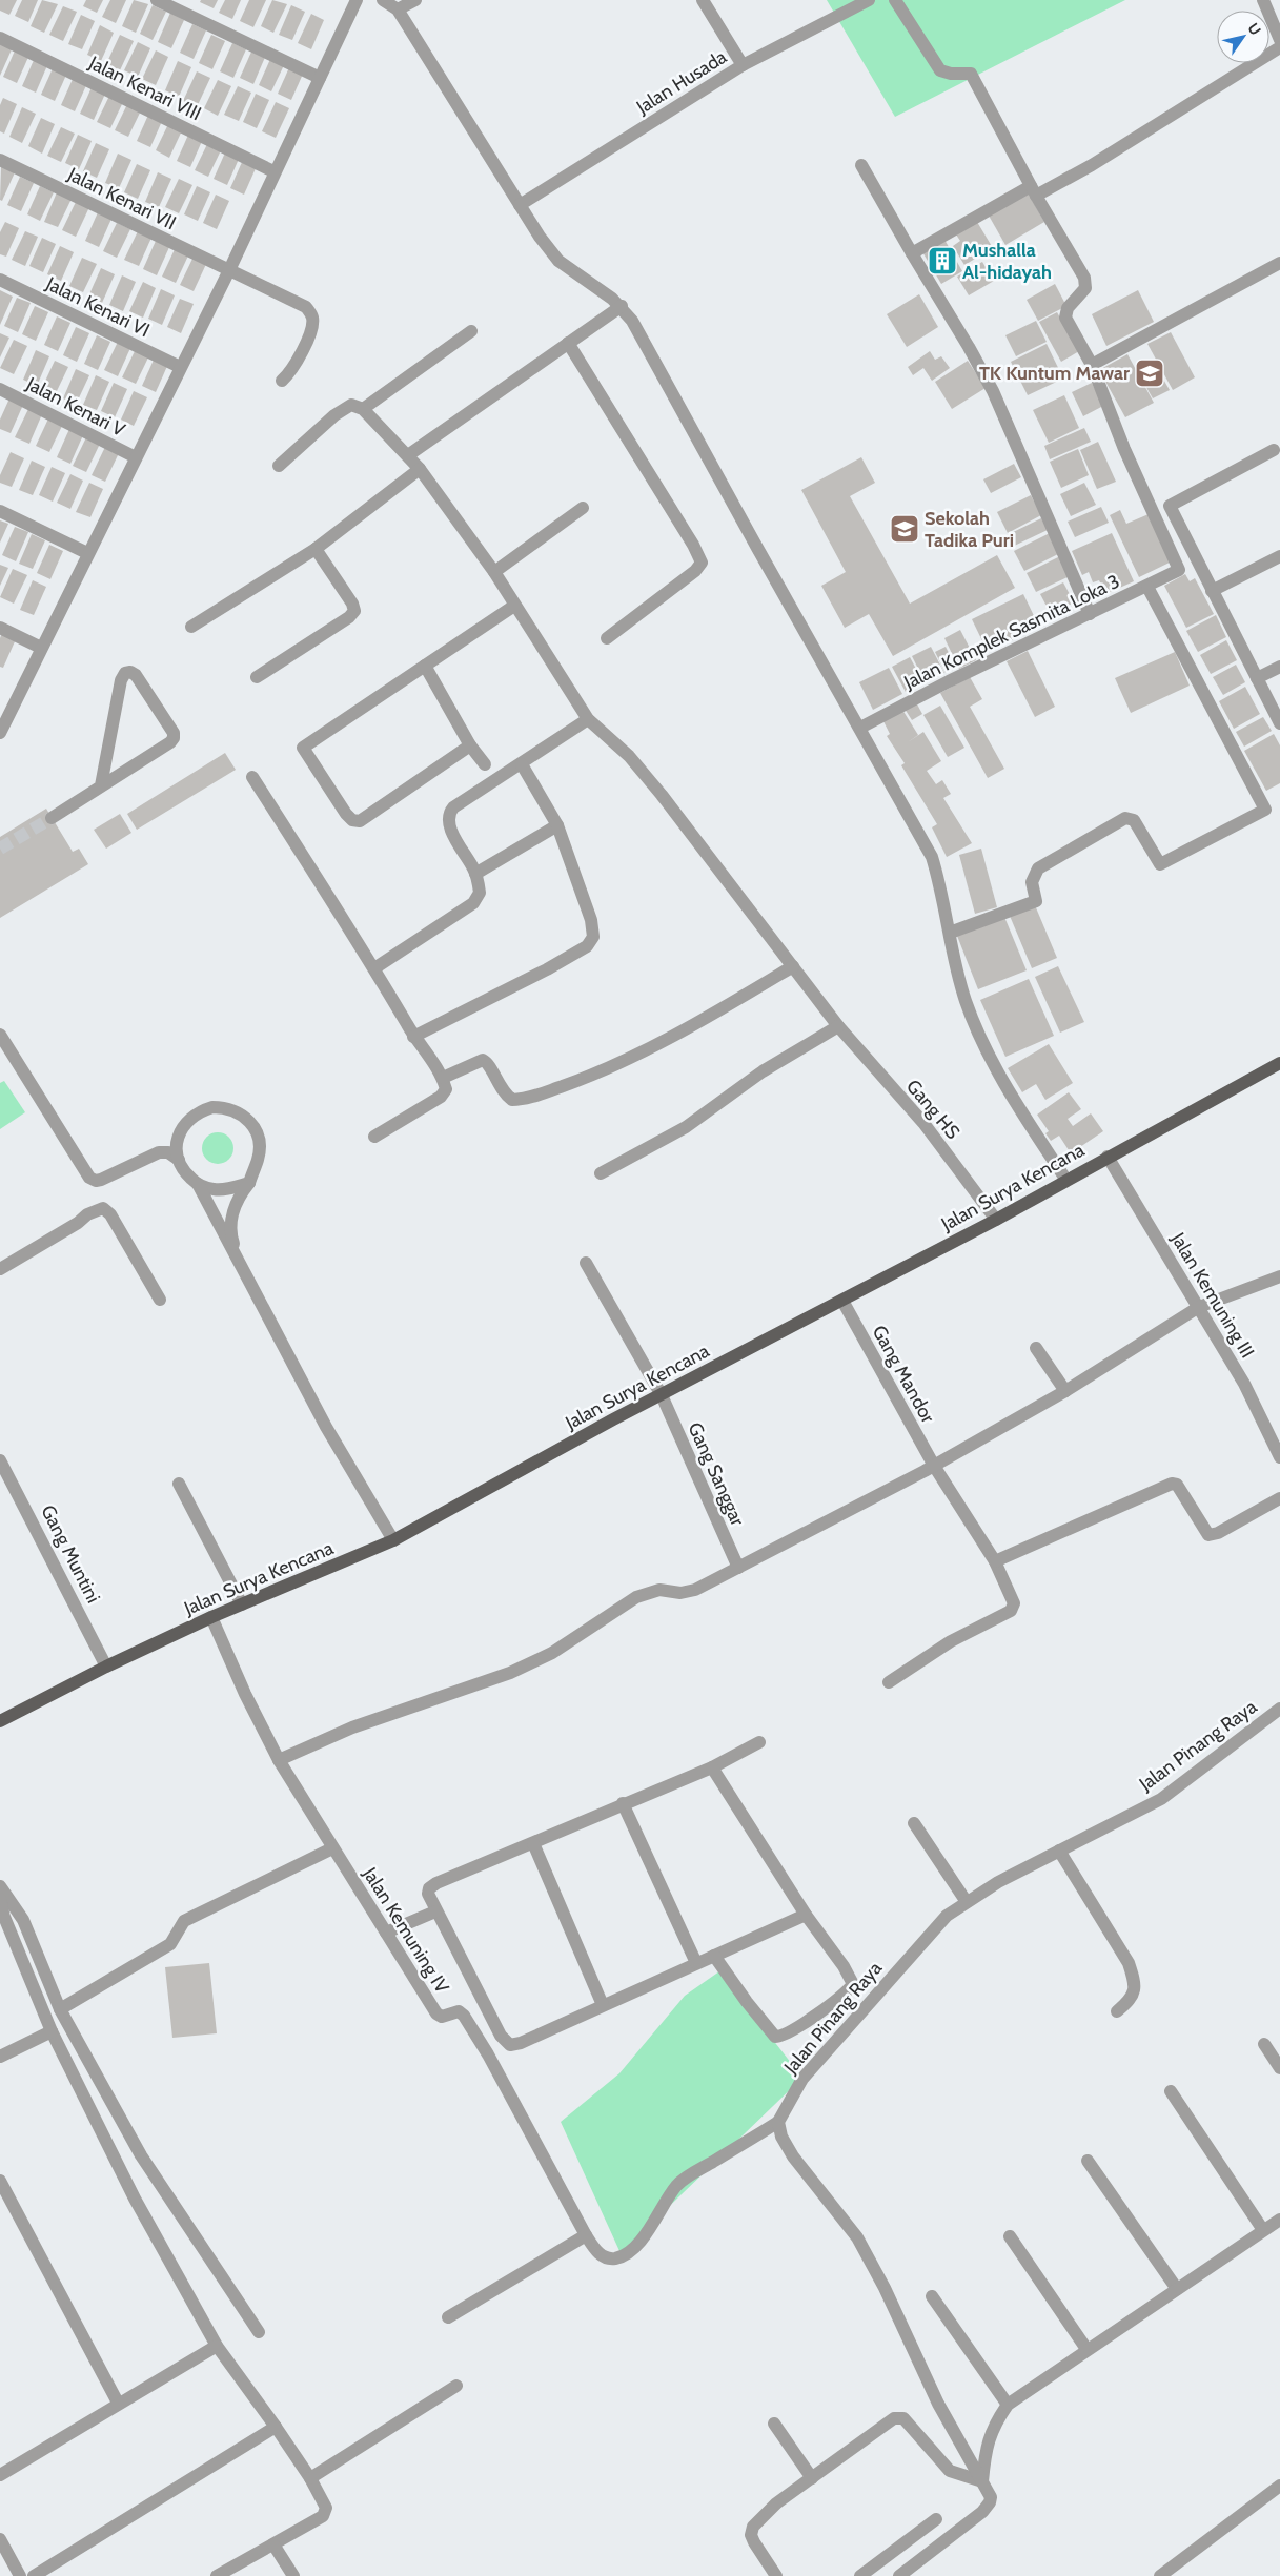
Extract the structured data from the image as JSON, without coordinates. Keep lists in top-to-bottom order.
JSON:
{
  "streets": {
    "main road": ["Jalan Surya Kencana"],
    "street": [
      "Jalan Husada",
      "Jalan Kenari VIII",
      "Jalan Kenari VII",
      "Jalan Kenari VI",
      "Jalan Kenari V",
      "Jalan Komplek Sasmita Loka 3",
      "Gang HS",
      "Jalan Kemuning III",
      "Gang Mandor",
      "Gang Sanggar",
      "Gang Muntini",
      "Jalan Pinang Raya",
      "Jalan Kemuning IV"
    ]
  },
  "crossings": [
    ["Gang HS", "Jalan Surya Kencana"],
    ["Jalan Surya Kencana", "Jalan Kemuning III"],
    ["Jalan Surya Kencana", "Gang Mandor"],
    ["Jalan Surya Kencana", "Gang Sanggar"],
    ["Jalan Surya Kencana", "Gang Muntini"],
    ["Jalan Surya Kencana", "Jalan Kemuning IV"]
  ],
  "places": {
    "building": ["Mushalla Al-hidayah"],
    "school or university": ["TK Kuntum Mawar", "Sekolah Tadika Puri"]
  },
  "north": "top right"
}
